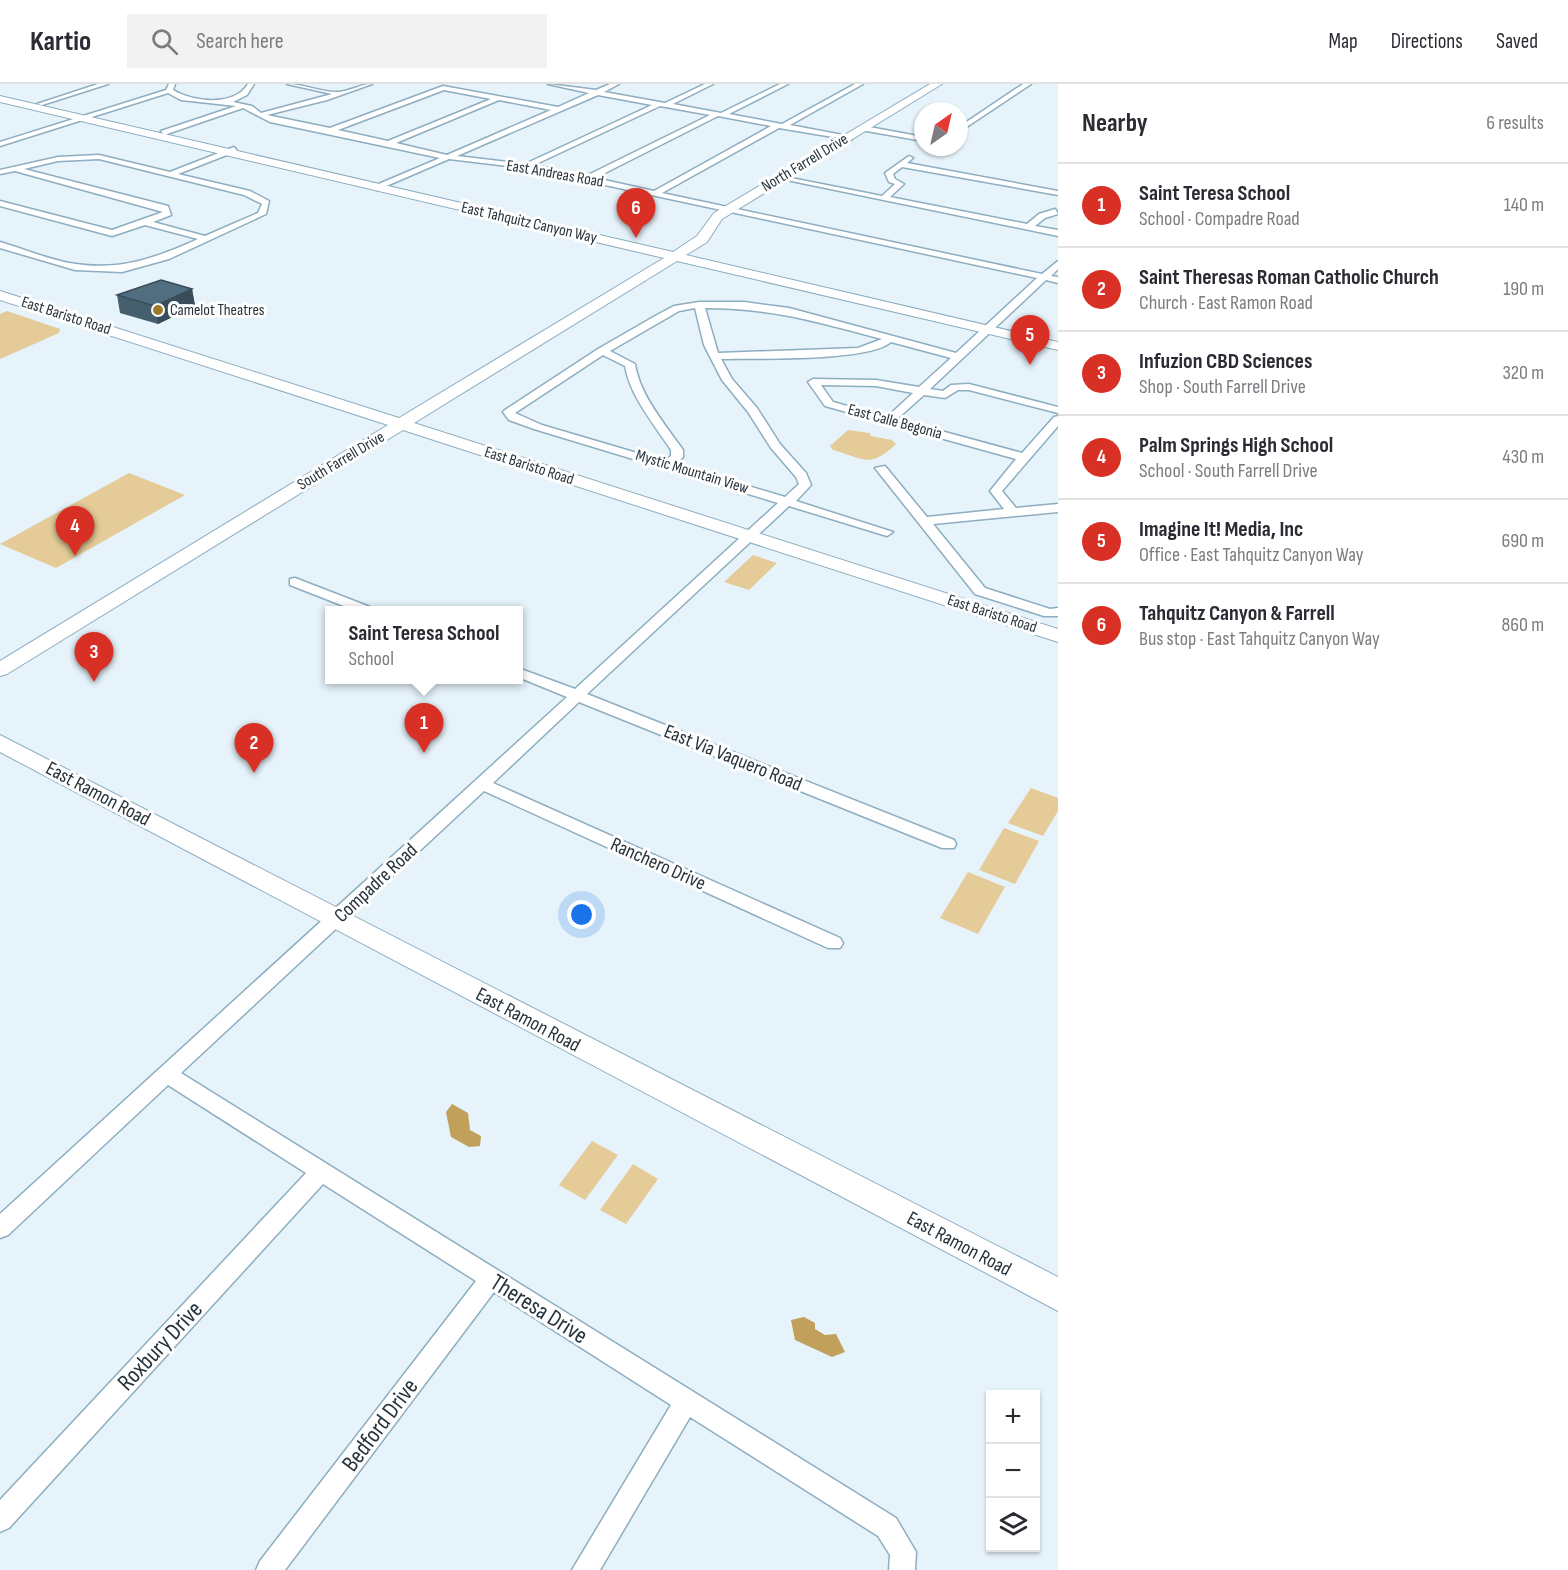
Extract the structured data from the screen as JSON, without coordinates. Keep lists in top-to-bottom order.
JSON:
{
  "streets": {
    "main road": ["East Ramon Road"],
    "street": [
      "North Farrell Drive",
      "East Andreas Road",
      "East Tahquitz Canyon Way",
      "East Baristo Road",
      "East Calle Begonia",
      "South Farrell Drive",
      "Mystic Mountain View",
      "East Via Vaquero Road",
      "Ranchero Drive",
      "Compadre Road",
      "Theresa Drive",
      "Roxbury Drive",
      "Bedford Drive"
    ]
  },
  "crossings": [
    ["North Farrell Drive", "East Andreas Road"],
    ["North Farrell Drive", "East Tahquitz Canyon Way"],
    ["North Farrell Drive", "South Farrell Drive"],
    ["East Tahquitz Canyon Way", "South Farrell Drive"],
    ["East Baristo Road", "South Farrell Drive"],
    ["East Baristo Road", "Compadre Road"],
    ["Mystic Mountain View", "Compadre Road"],
    ["East Via Vaquero Road", "Compadre Road"],
    ["East Ramon Road", "Compadre Road"],
    ["Ranchero Drive", "Compadre Road"],
    ["Compadre Road", "Theresa Drive"],
    ["Theresa Drive", "Roxbury Drive"],
    ["Theresa Drive", "Bedford Drive"]
  ],
  "places": ["Camelot Theatres"],
  "north": "top right",
  "page": {
    "header": "Kartio",
    "search": "Search here",
    "nav": ["Map", "Directions", "Saved"],
    "heading": ["Nearby", "6 results"],
    "list": [
      {
        "mark": "1",
        "name": "Saint Teresa School",
        "note": "School · Compadre Road",
        "value": "140 m"
      },
      {
        "mark": "2",
        "name": "Saint Theresas Roman Catholic Church",
        "note": "Church · East Ramon Road",
        "value": "190 m"
      },
      {
        "mark": "3",
        "name": "Infuzion CBD Sciences",
        "note": "Shop · South Farrell Drive",
        "value": "320 m"
      },
      {
        "mark": "4",
        "name": "Palm Springs High School",
        "note": "School · South Farrell Drive",
        "value": "430 m"
      },
      {
        "mark": "5",
        "name": "Imagine It! Media, Inc",
        "note": "Office · East Tahquitz Canyon Way",
        "value": "690 m"
      },
      {
        "mark": "6",
        "name": "Tahquitz Canyon & Farrell",
        "note": "Bus stop · East Tahquitz Canyon Way",
        "value": "860 m"
      }
    ],
    "pins": [
      "6",
      "5",
      "4",
      "3",
      "1",
      "2"
    ],
    "popup": ["Saint Teresa School", "School"],
    "map_buttons": ["+", "−"]
  }
}
